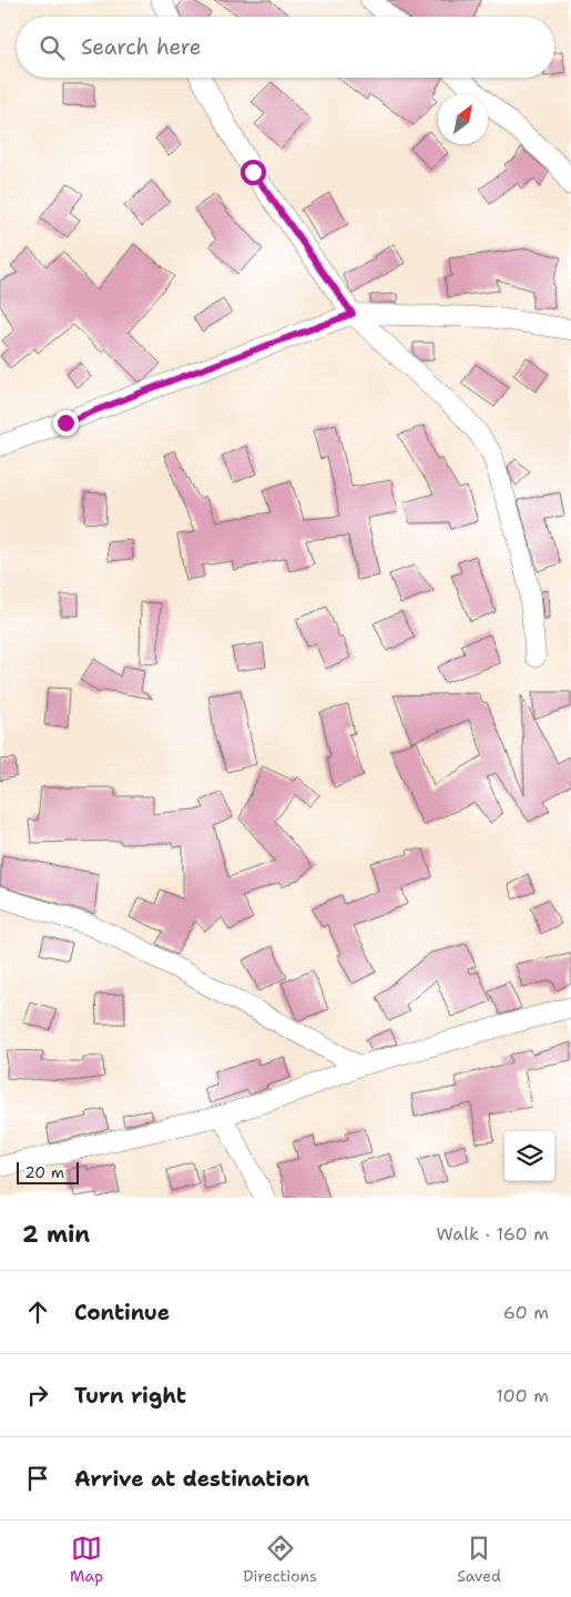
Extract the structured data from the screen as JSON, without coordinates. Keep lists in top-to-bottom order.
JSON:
{
  "scale_bar": "20 m",
  "north": "top right",
  "page": {
    "search": "Search here",
    "scale": "20 m",
    "heading": ["2 min", "Walk · 160 m"],
    "list": [
      ["Continue", "60 m"],
      ["Turn right", "100 m"],
      "Arrive at destination"
    ],
    "nav": ["Map", "Directions", "Saved"]
  }
}
